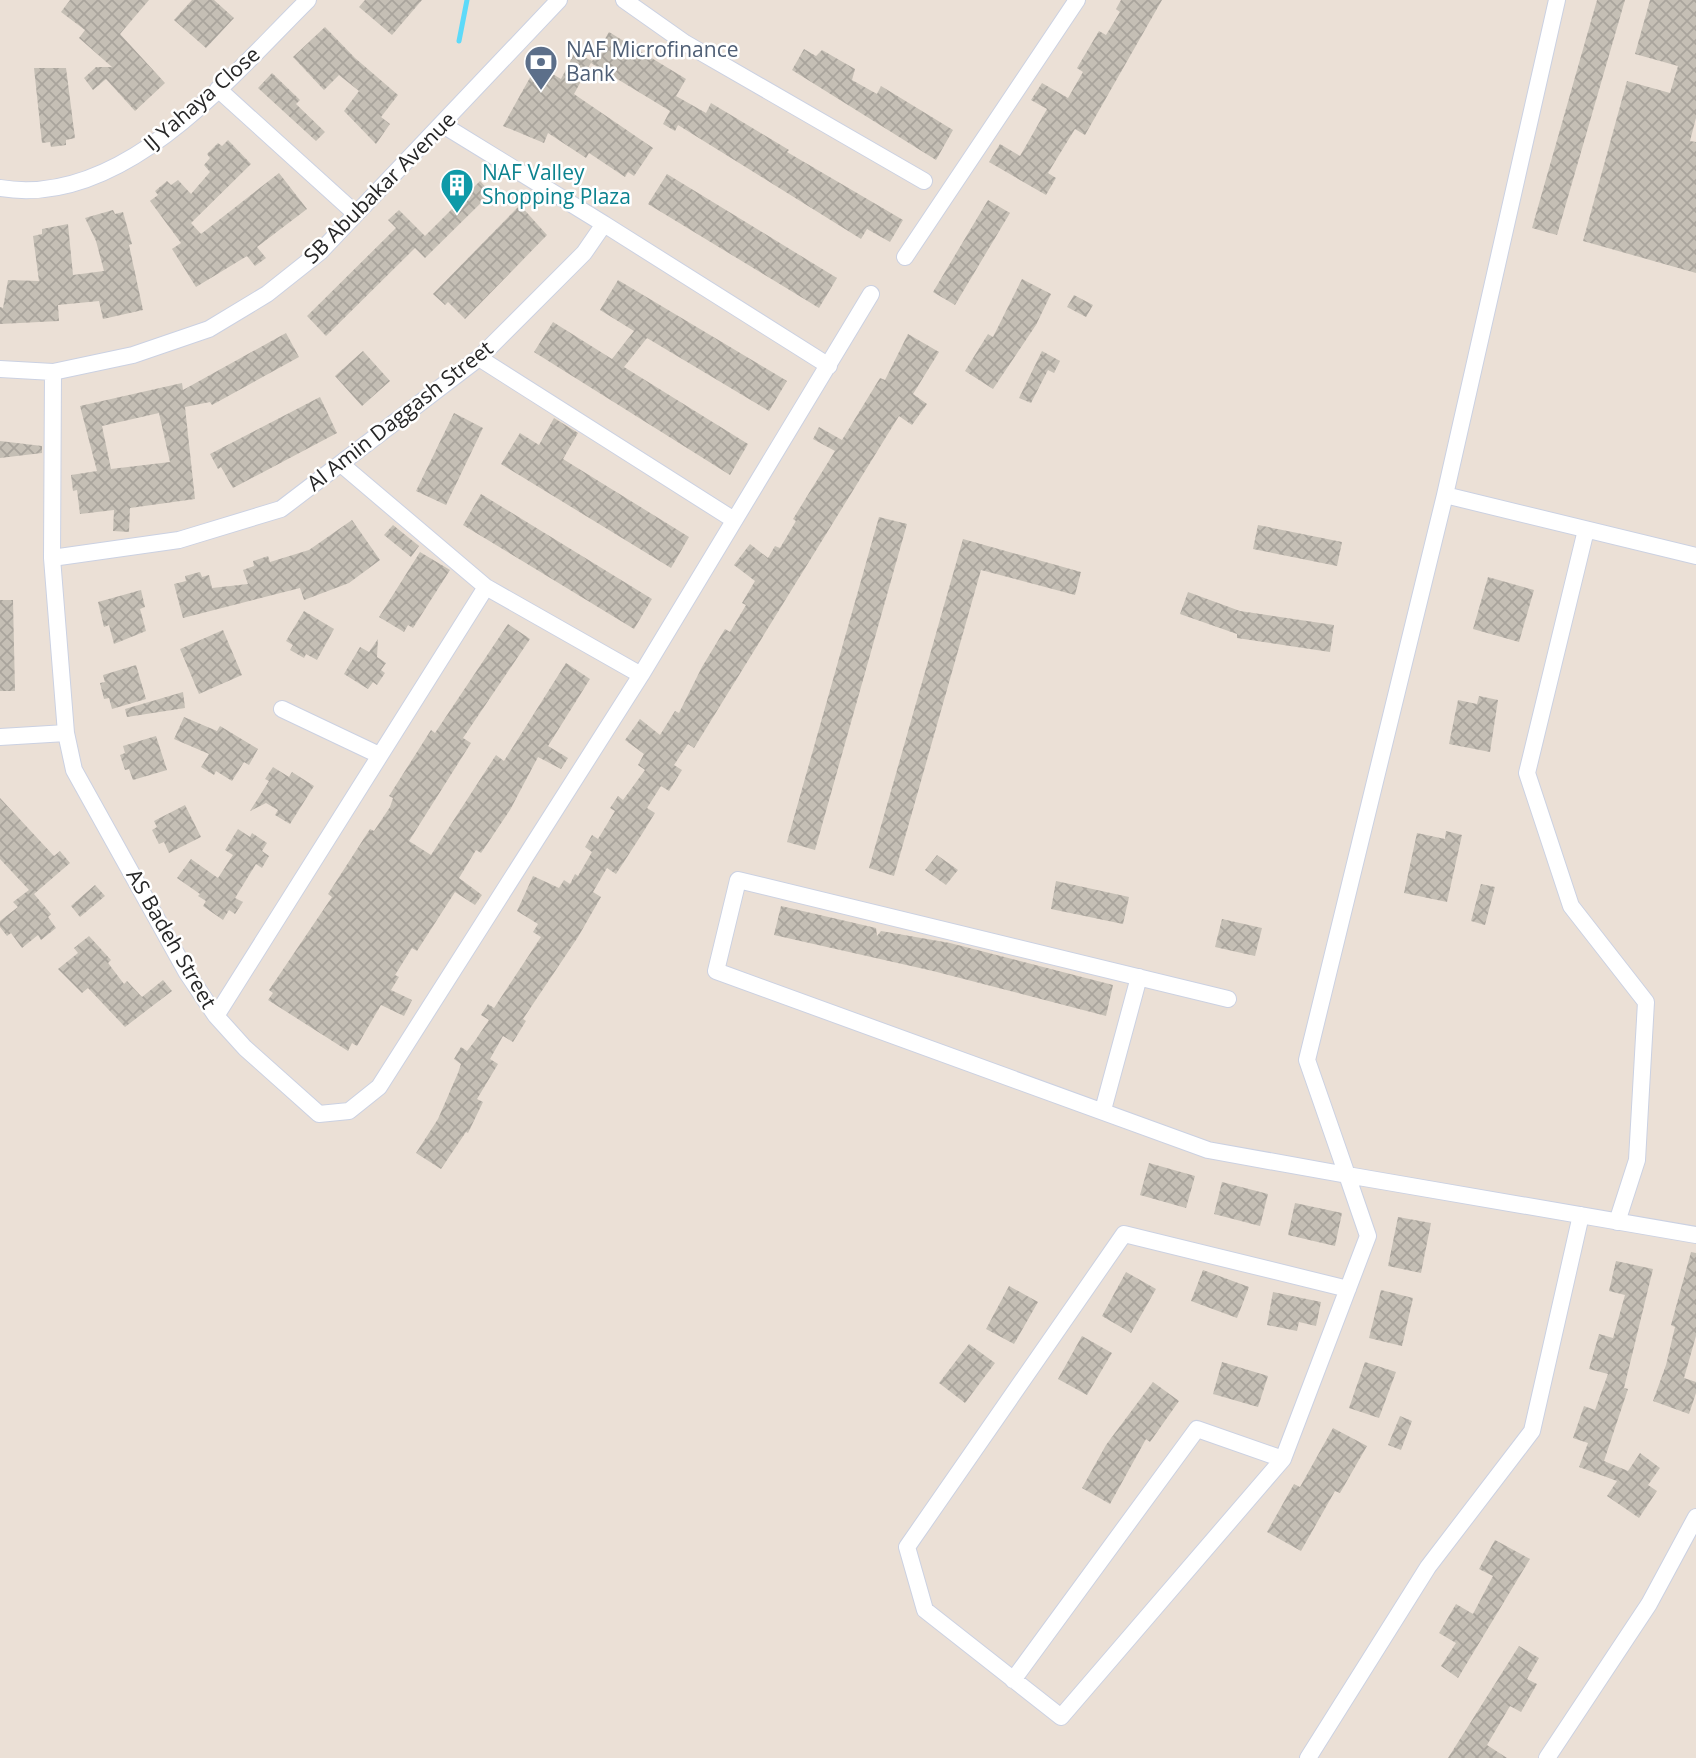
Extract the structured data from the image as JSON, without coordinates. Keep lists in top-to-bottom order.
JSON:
{
  "streets": {
    "street": [
      "IJ Yahaya Close",
      "SB Abubakar Avenue",
      "Al Amin Daggash Street",
      "AS Badeh Street"
    ]
  },
  "crossings": [
    ["SB Abubakar Avenue", "AS Badeh Street"],
    ["Al Amin Daggash Street", "AS Badeh Street"]
  ],
  "places": {
    "bank": ["NAF Microfinance Bank"],
    "building": ["NAF Valley Shopping Plaza"]
  }
}
